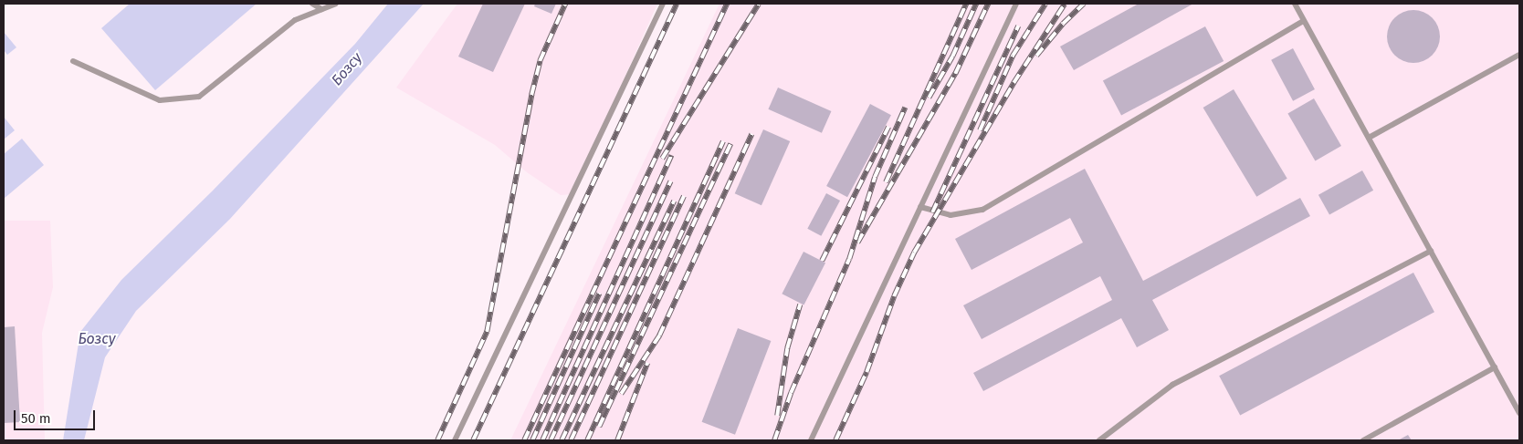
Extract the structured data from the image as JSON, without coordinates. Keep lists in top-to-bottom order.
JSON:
{
  "water": ["Бозсу"],
  "scale_bar": "50 m"
}
